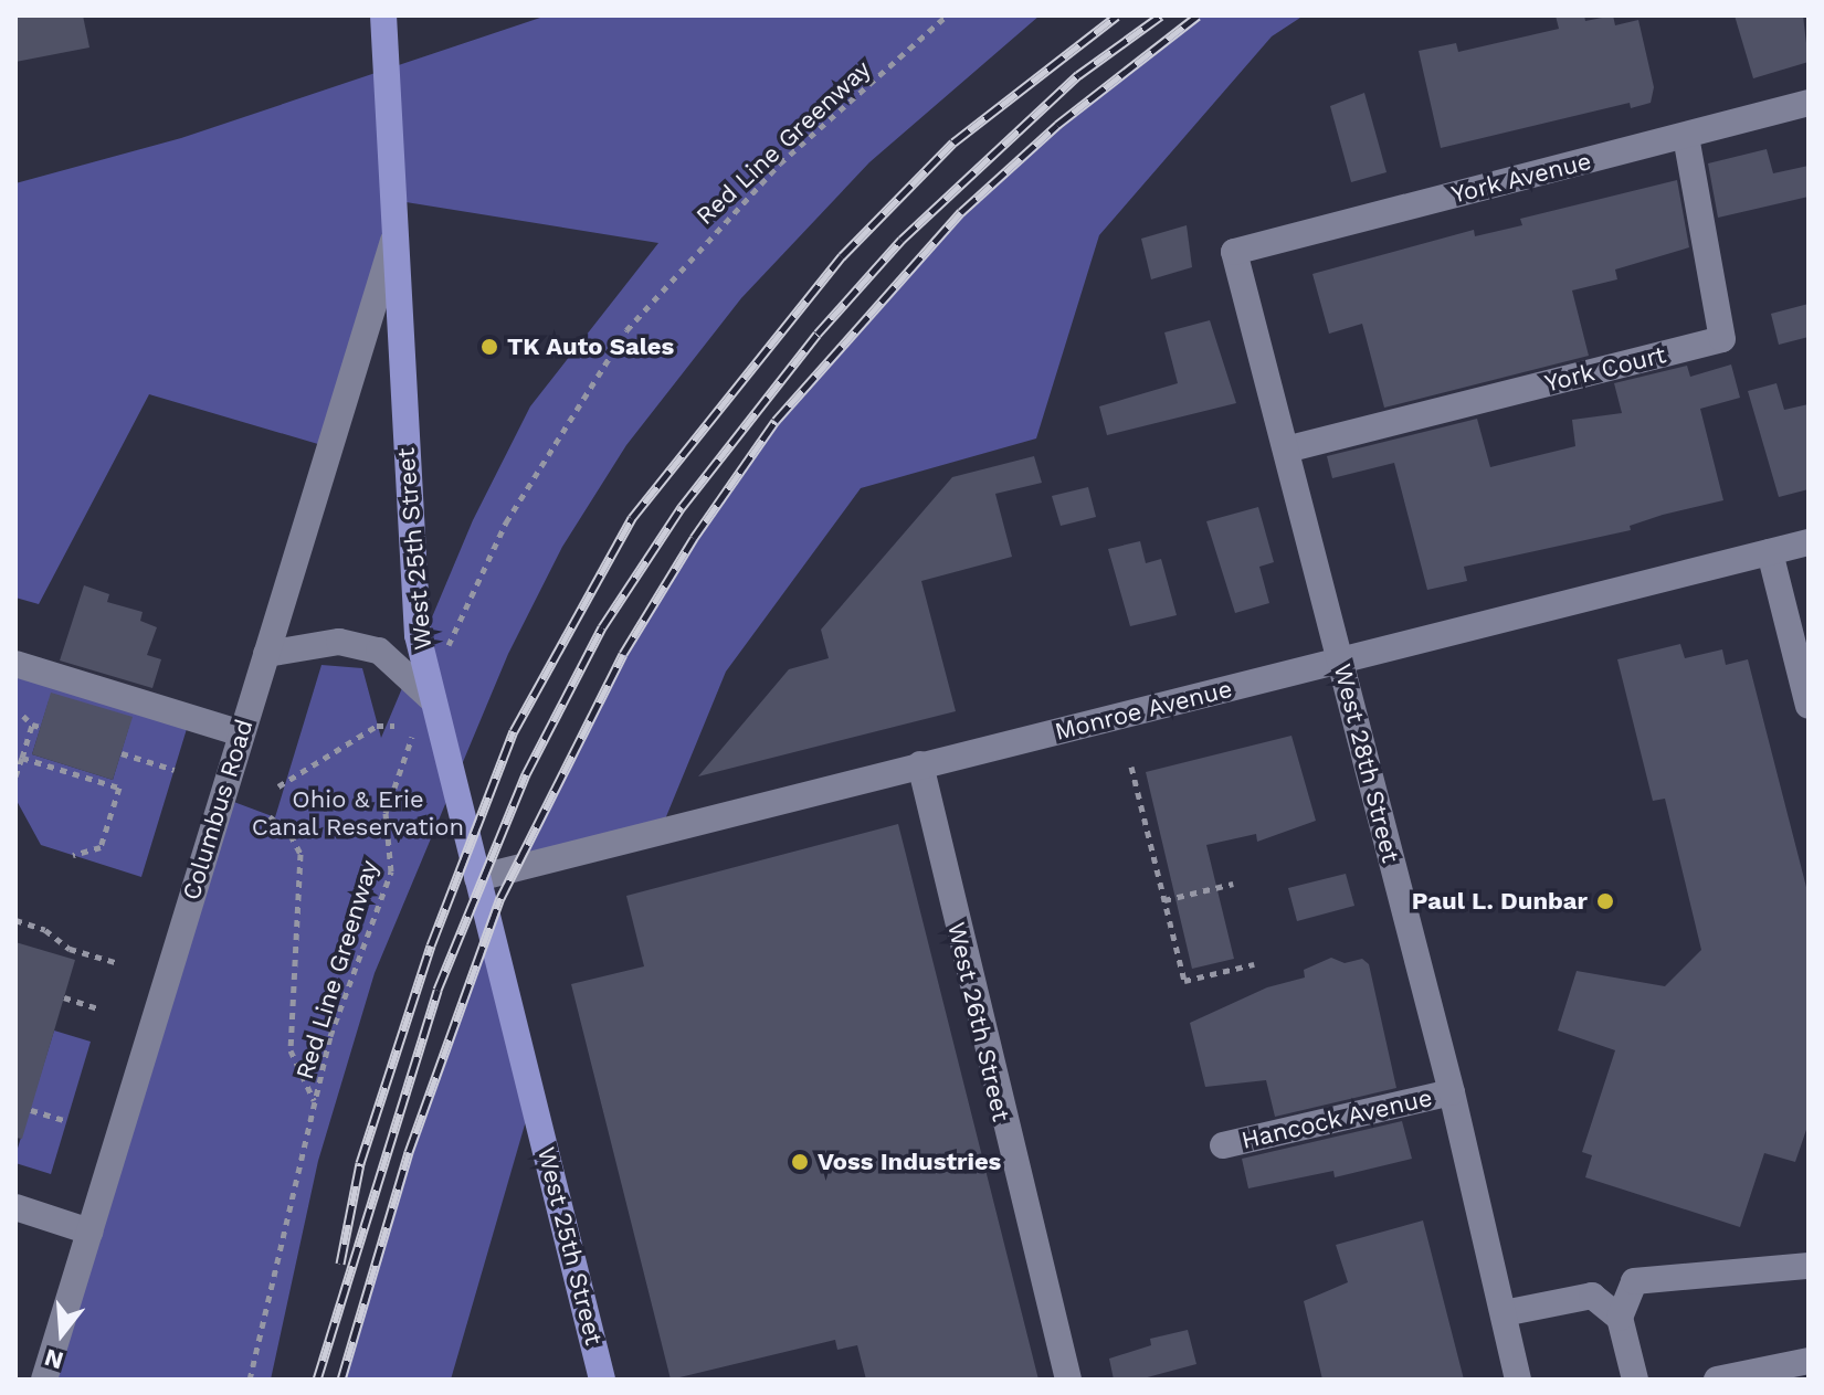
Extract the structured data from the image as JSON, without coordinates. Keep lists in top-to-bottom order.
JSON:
{
  "streets": {
    "main road": ["West 25th Street"],
    "street": [
      "York Avenue",
      "York Court",
      "Monroe Avenue",
      "West 28th Street",
      "Columbus Road",
      "West 26th Street",
      "Hancock Avenue"
    ],
    "path": ["Red Line Greenway"]
  },
  "crossings": [
    ["York Avenue", "York Court"],
    ["York Avenue", "West 28th Street"],
    ["York Court", "West 28th Street"],
    ["West 25th Street", "Monroe Avenue"],
    ["West 25th Street", "Columbus Road"],
    ["Monroe Avenue", "West 28th Street"],
    ["Monroe Avenue", "West 26th Street"],
    ["West 28th Street", "Hancock Avenue"]
  ],
  "parks": ["Ohio & Erie Canal Reservation"],
  "places": ["TK Auto Sales", "Paul L. Dunbar", "Voss Industries"],
  "north": "bottom"
}
